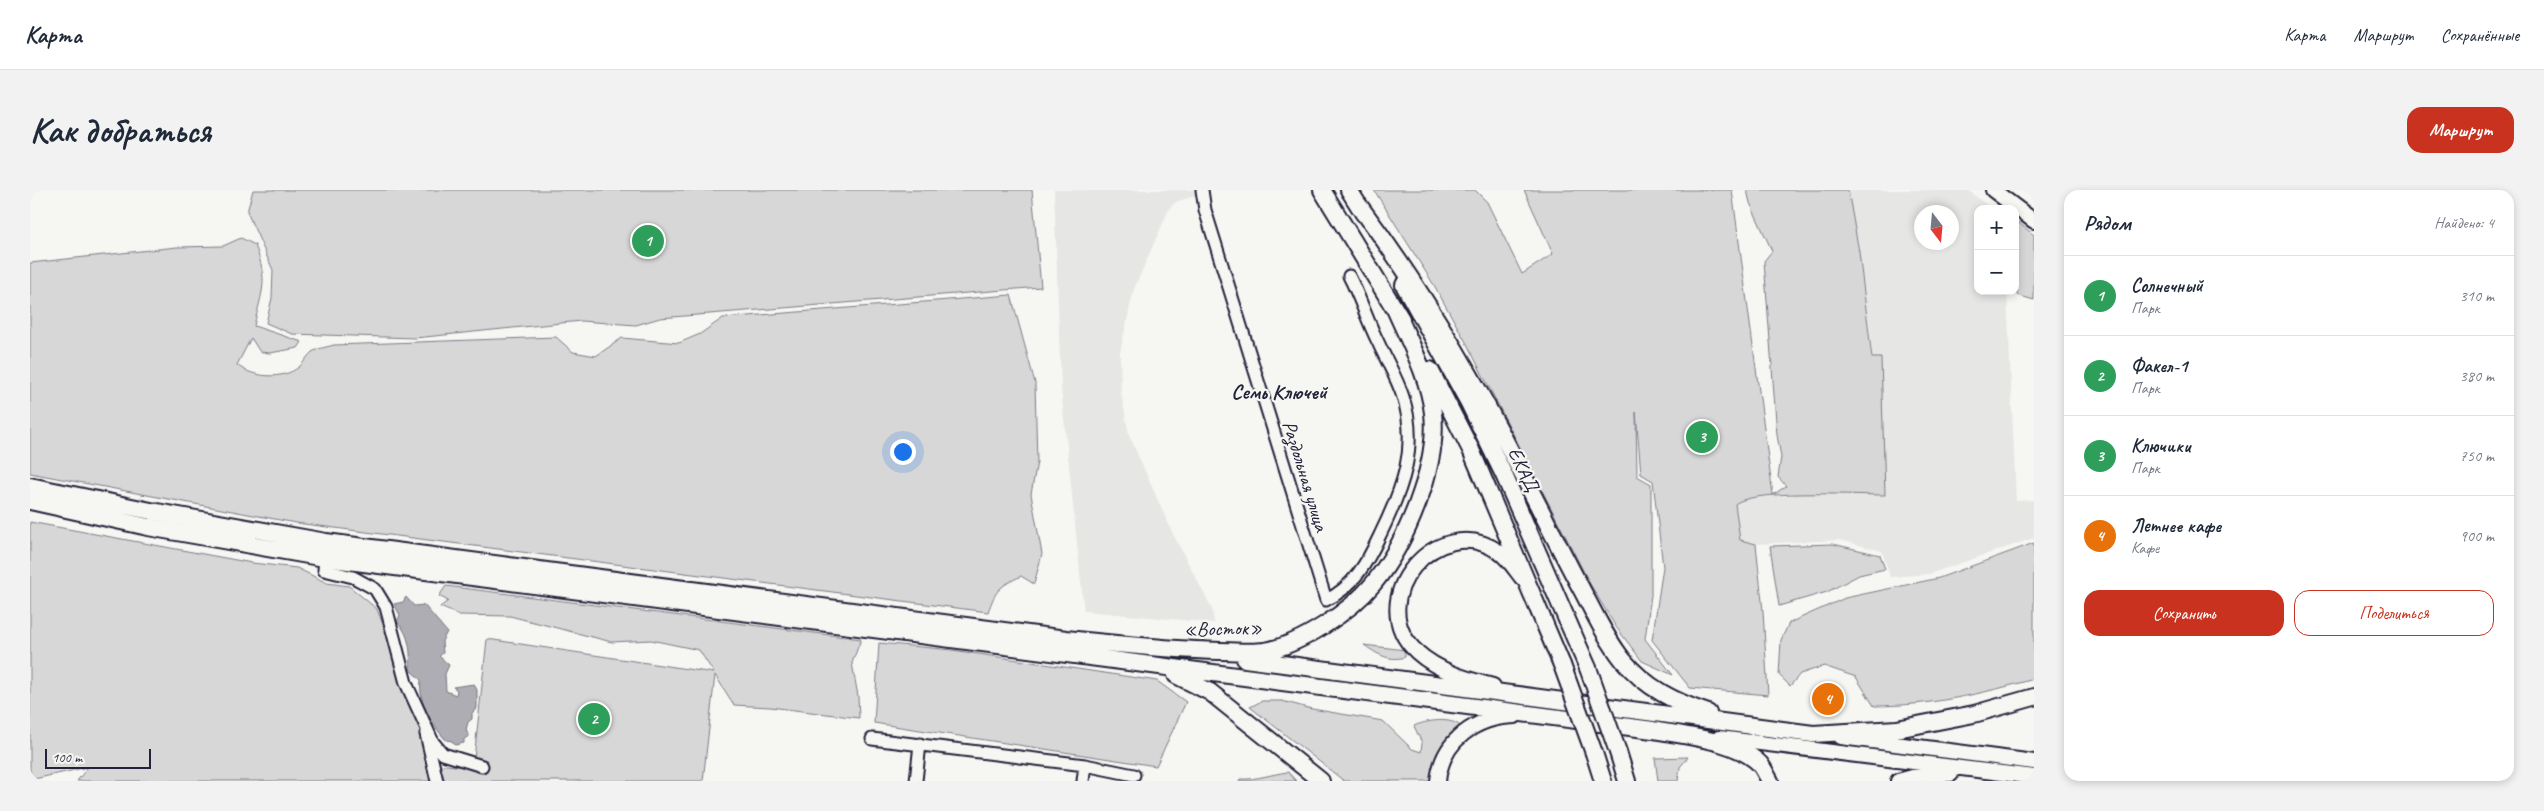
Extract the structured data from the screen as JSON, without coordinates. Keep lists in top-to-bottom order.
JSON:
{
  "streets": {
    "highway": ["ЕКАД", "«Восток»"],
    "street": ["Раздольная улица"]
  },
  "crossings": [
    ["ЕКАД", "«Восток»"]
  ],
  "districts": ["Семь Ключей"],
  "scale_bar": "100 m",
  "north": "bottom",
  "page": {
    "header": "Карта",
    "nav": ["Карта", "Маршрут", "Сохранённые"],
    "buttons": [
      "Маршрут",
      ["Сохранить", "Поделиться"]
    ],
    "title": "Как добраться",
    "heading": ["Рядом", "Найдено: 4"],
    "map_buttons": ["+", "−"],
    "pins": [
      "1",
      "3",
      "4",
      "2"
    ],
    "list": [
      {
        "mark": "1",
        "name": "Солнечный",
        "note": "Парк",
        "value": "310 m"
      },
      {
        "mark": "2",
        "name": "Факел-1",
        "note": "Парк",
        "value": "380 m"
      },
      {
        "mark": "3",
        "name": "Ключики",
        "note": "Парк",
        "value": "750 m"
      },
      {
        "mark": "4",
        "name": "Летнее кафе",
        "note": "Кафе",
        "value": "900 m"
      }
    ],
    "scale": "100 m"
  }
}
